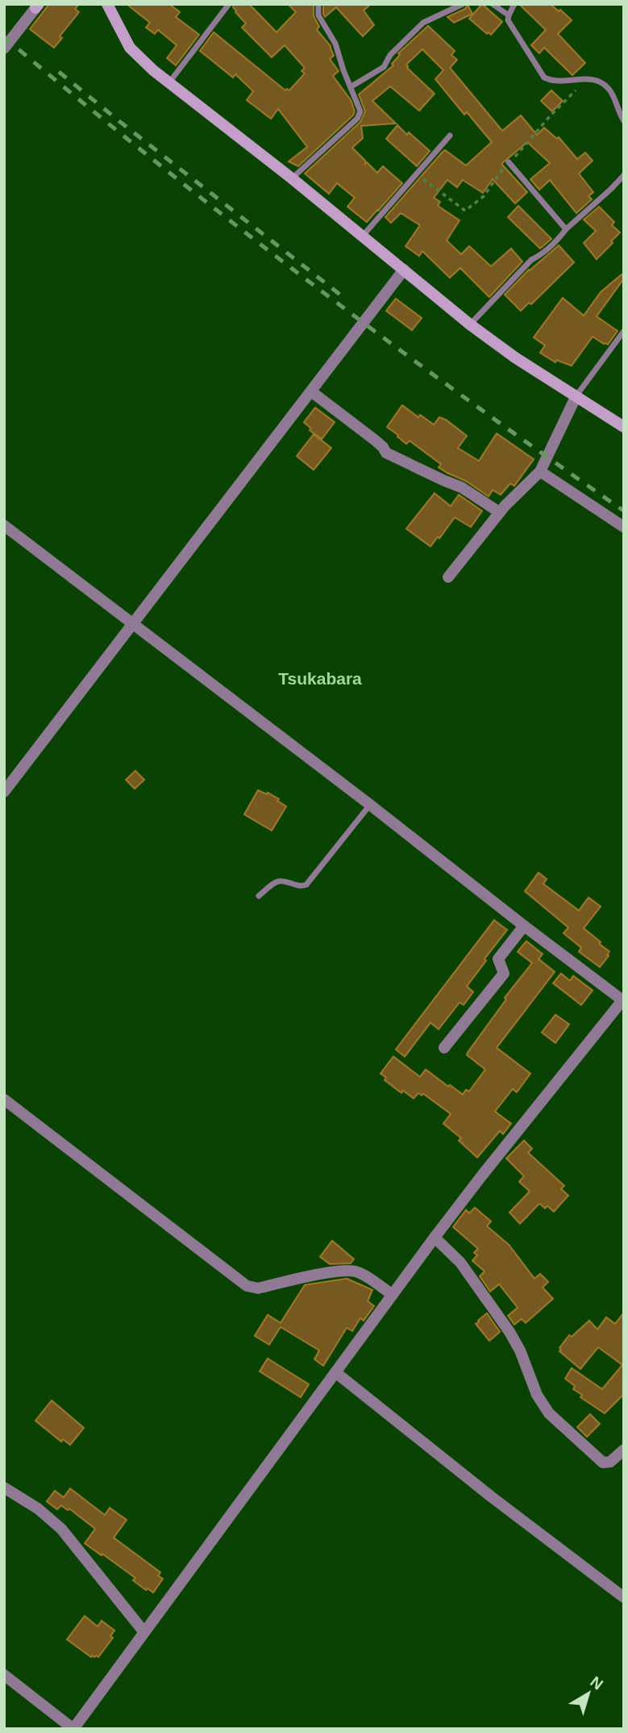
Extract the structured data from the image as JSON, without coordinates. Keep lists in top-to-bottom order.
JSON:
{
  "districts": ["Tsukabara"],
  "north": "top right"
}
